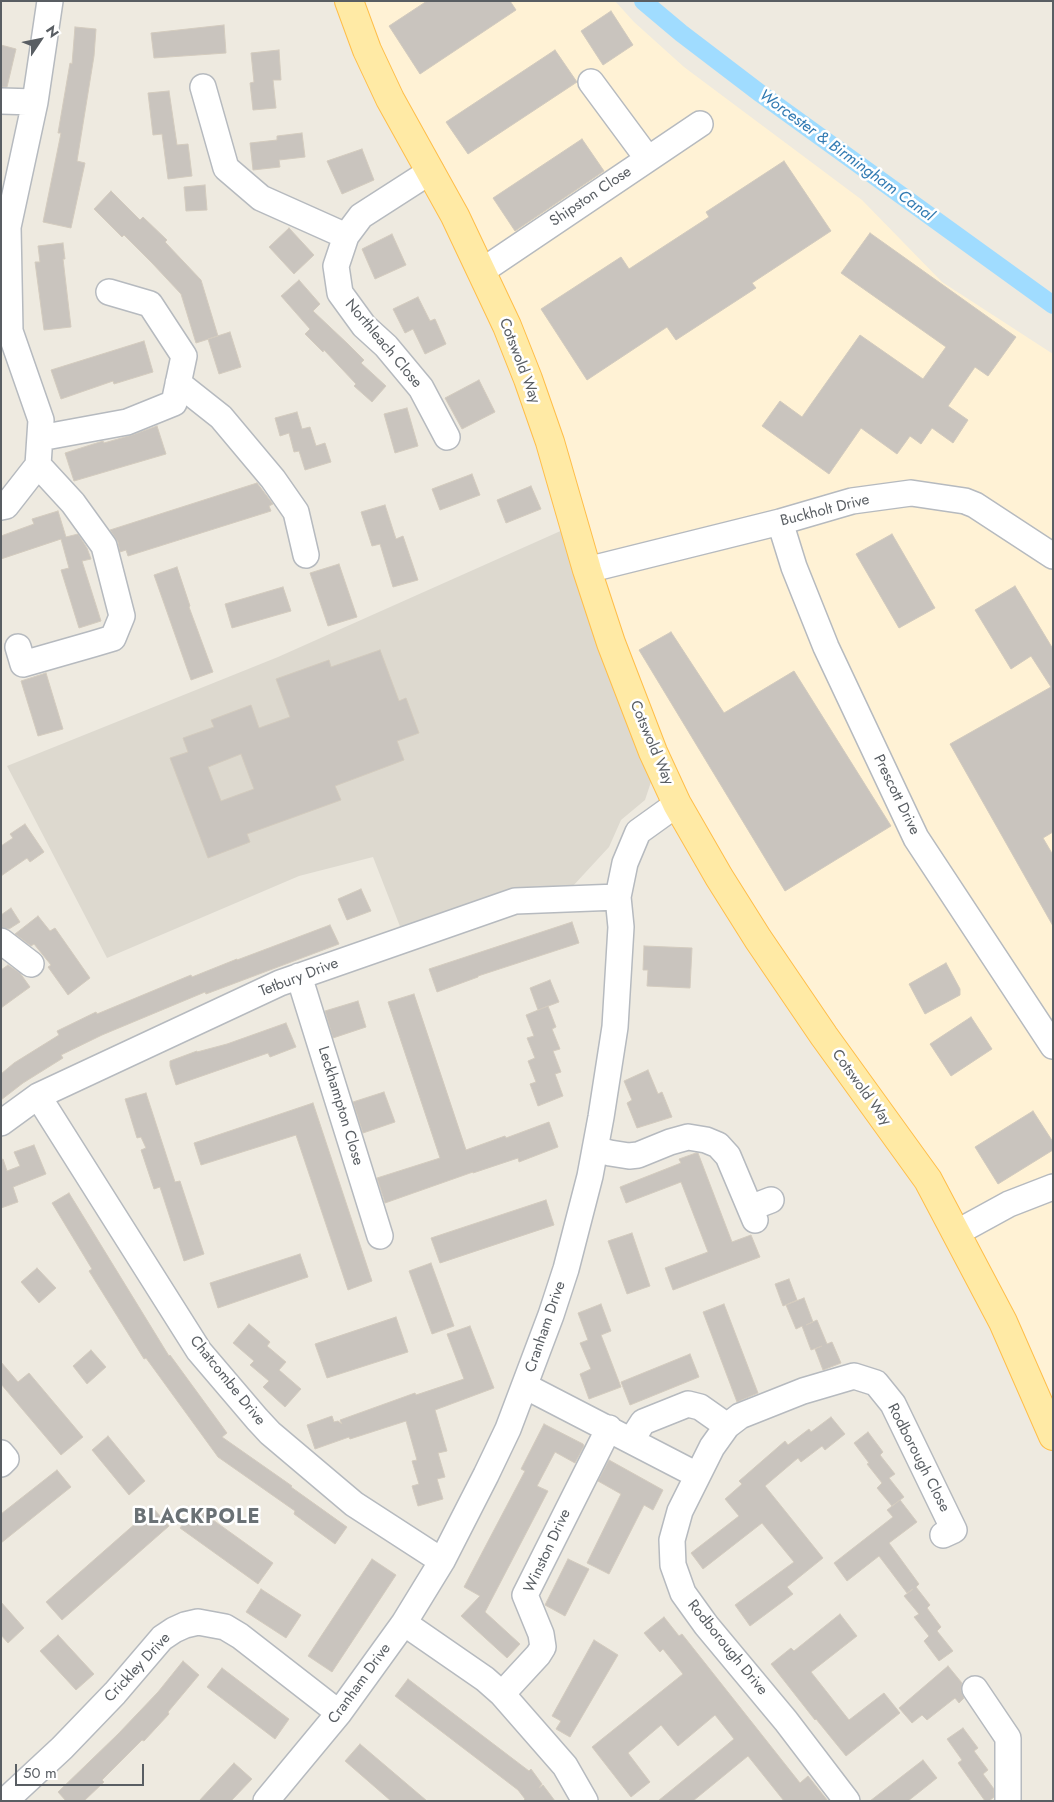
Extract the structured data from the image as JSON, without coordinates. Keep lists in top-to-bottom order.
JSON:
{
  "streets": {
    "main road": ["Cotswold Way"],
    "street": [
      "Shipston Close",
      "Northleach Close",
      "Buckholt Drive",
      "Prescott Drive",
      "Tetbury Drive",
      "Leckhampton Close",
      "Cranham Drive",
      "Chatcombe Drive",
      "Rodborough Close",
      "Winston Drive",
      "Rodborough Drive",
      "Crickley Drive"
    ]
  },
  "crossings": [
    ["Shipston Close", "Cotswold Way"],
    ["Northleach Close", "Cotswold Way"],
    ["Cotswold Way", "Buckholt Drive"],
    ["Cotswold Way", "Cranham Drive"],
    ["Buckholt Drive", "Prescott Drive"],
    ["Tetbury Drive", "Leckhampton Close"],
    ["Tetbury Drive", "Cranham Drive"],
    ["Tetbury Drive", "Chatcombe Drive"],
    ["Cranham Drive", "Chatcombe Drive"],
    ["Cranham Drive", "Crickley Drive"],
    ["Rodborough Close", "Rodborough Drive"]
  ],
  "districts": ["BLACKPOLE"],
  "water": ["Worcester & Birmingham Canal"],
  "scale_bar": "50 m",
  "north": "top right"
}
